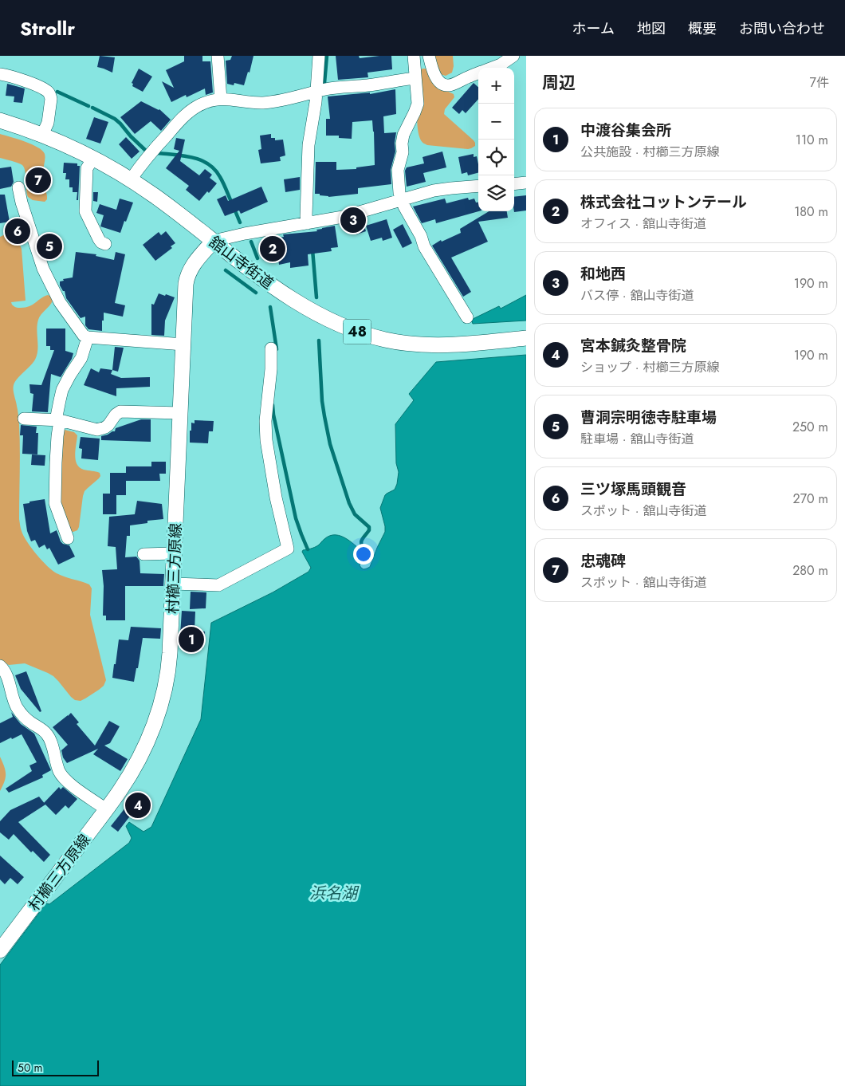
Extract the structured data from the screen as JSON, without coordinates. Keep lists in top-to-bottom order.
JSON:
{
  "streets": {
    "main road": ["舘山寺街道", "48", "村櫛三方原線"]
  },
  "crossings": [
    ["舘山寺街道", "村櫛三方原線"]
  ],
  "water": ["浜名湖"],
  "scale_bar": "50 m",
  "page": {
    "header": "Strollr",
    "nav": [
      "ホーム",
      "地図",
      "概要",
      "お問い合わせ"
    ],
    "heading": ["周辺", "7件"],
    "map_buttons": ["+", "−"],
    "list": [
      {
        "mark": "1",
        "name": "中渡谷集会所",
        "note": "公共施設 · 村櫛三方原線",
        "value": "110 m"
      },
      {
        "mark": "2",
        "name": "株式会社コットンテール",
        "note": "オフィス · 舘山寺街道",
        "value": "180 m"
      },
      {
        "mark": "3",
        "name": "和地西",
        "note": "バス停 · 舘山寺街道",
        "value": "190 m"
      },
      {
        "mark": "4",
        "name": "宮本鍼灸整骨院",
        "note": "ショップ · 村櫛三方原線",
        "value": "190 m"
      },
      {
        "mark": "5",
        "name": "曹洞宗明徳寺駐車場",
        "note": "駐車場 · 舘山寺街道",
        "value": "250 m"
      },
      {
        "mark": "6",
        "name": "三ツ塚馬頭観音",
        "note": "スポット · 舘山寺街道",
        "value": "270 m"
      },
      {
        "mark": "7",
        "name": "忠魂碑",
        "note": "スポット · 舘山寺街道",
        "value": "280 m"
      }
    ],
    "pins": [
      "7",
      "3",
      "6",
      "5",
      "2",
      "1",
      "4"
    ],
    "scale": "50 m"
  }
}
